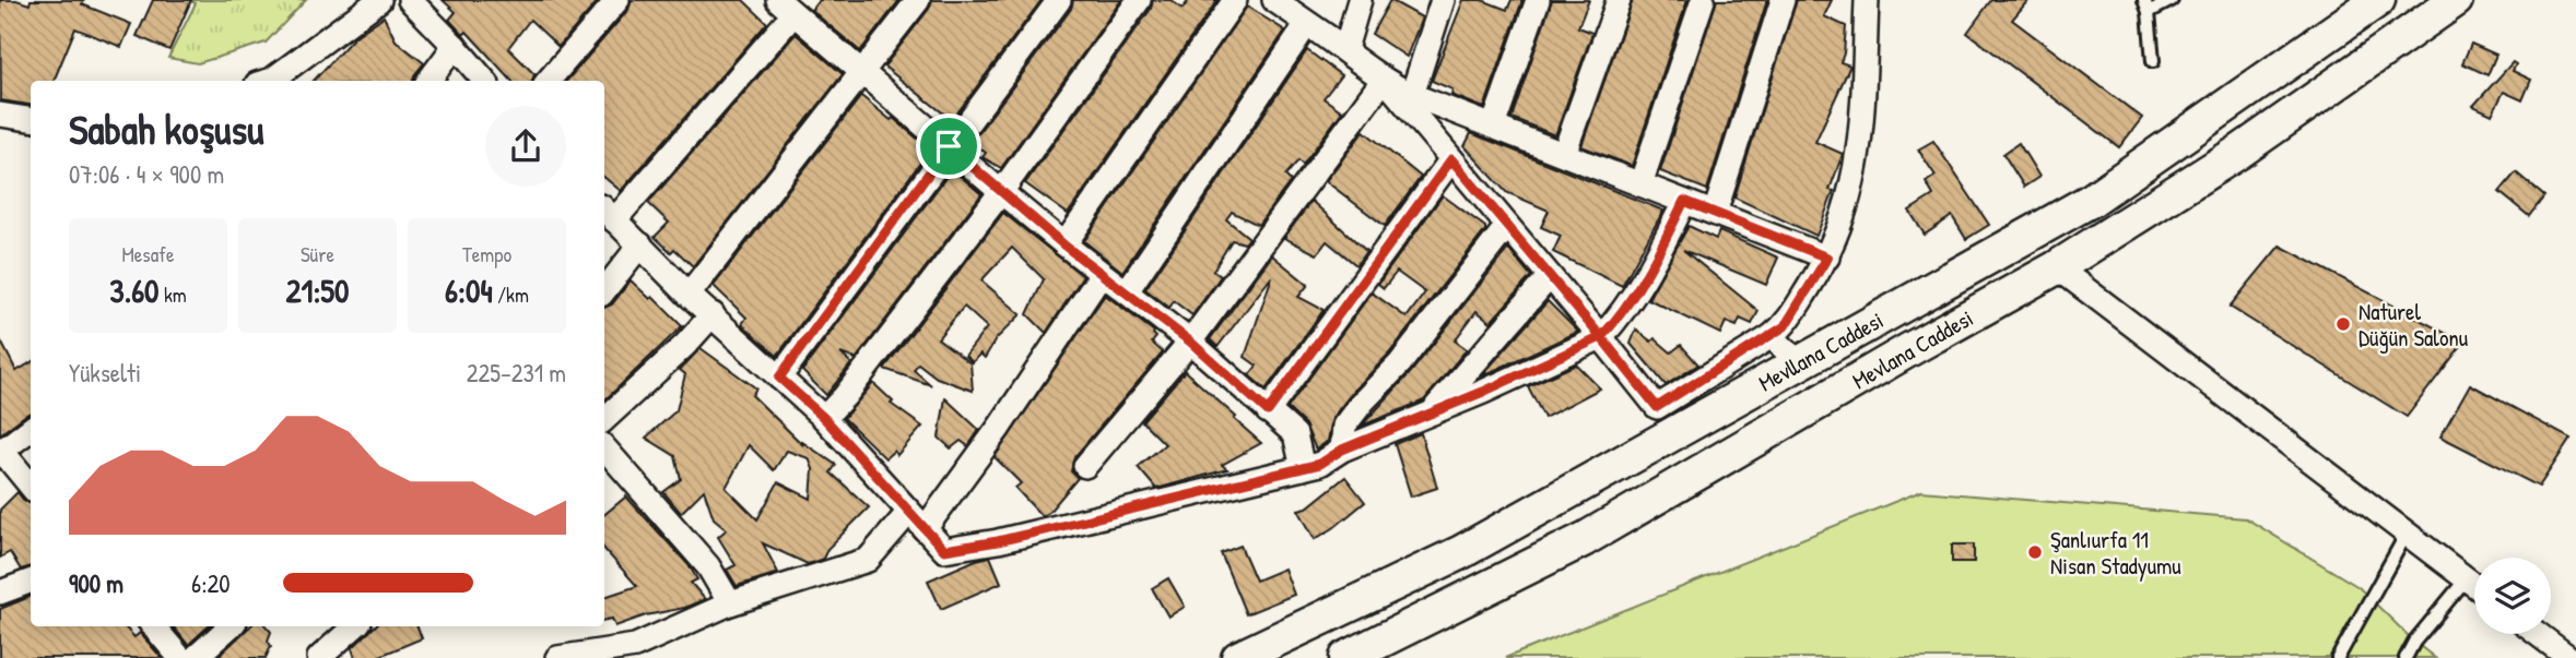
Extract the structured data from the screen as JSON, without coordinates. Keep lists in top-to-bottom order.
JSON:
{
  "streets": {
    "main road": ["Mevlana Caddesi", "Mevllana Caddesi"]
  },
  "places": ["Naturel Düğün Salonu", "Şanlıurfa 11 Nisan Stadyumu"],
  "page": {
    "heading": ["Sabah koşusu", "07:06 · 4 × 900 m"],
    "stats": [
      ["Mesafe", "3.60 km"],
      ["Süre", "21:50"],
      ["Tempo", "6:04 /km"]
    ],
    "chart": ["Yükselti", "225–231 m"],
    "list": [
      {
        "name": "900 m",
        "note": "6:20"
      }
    ]
  }
}
